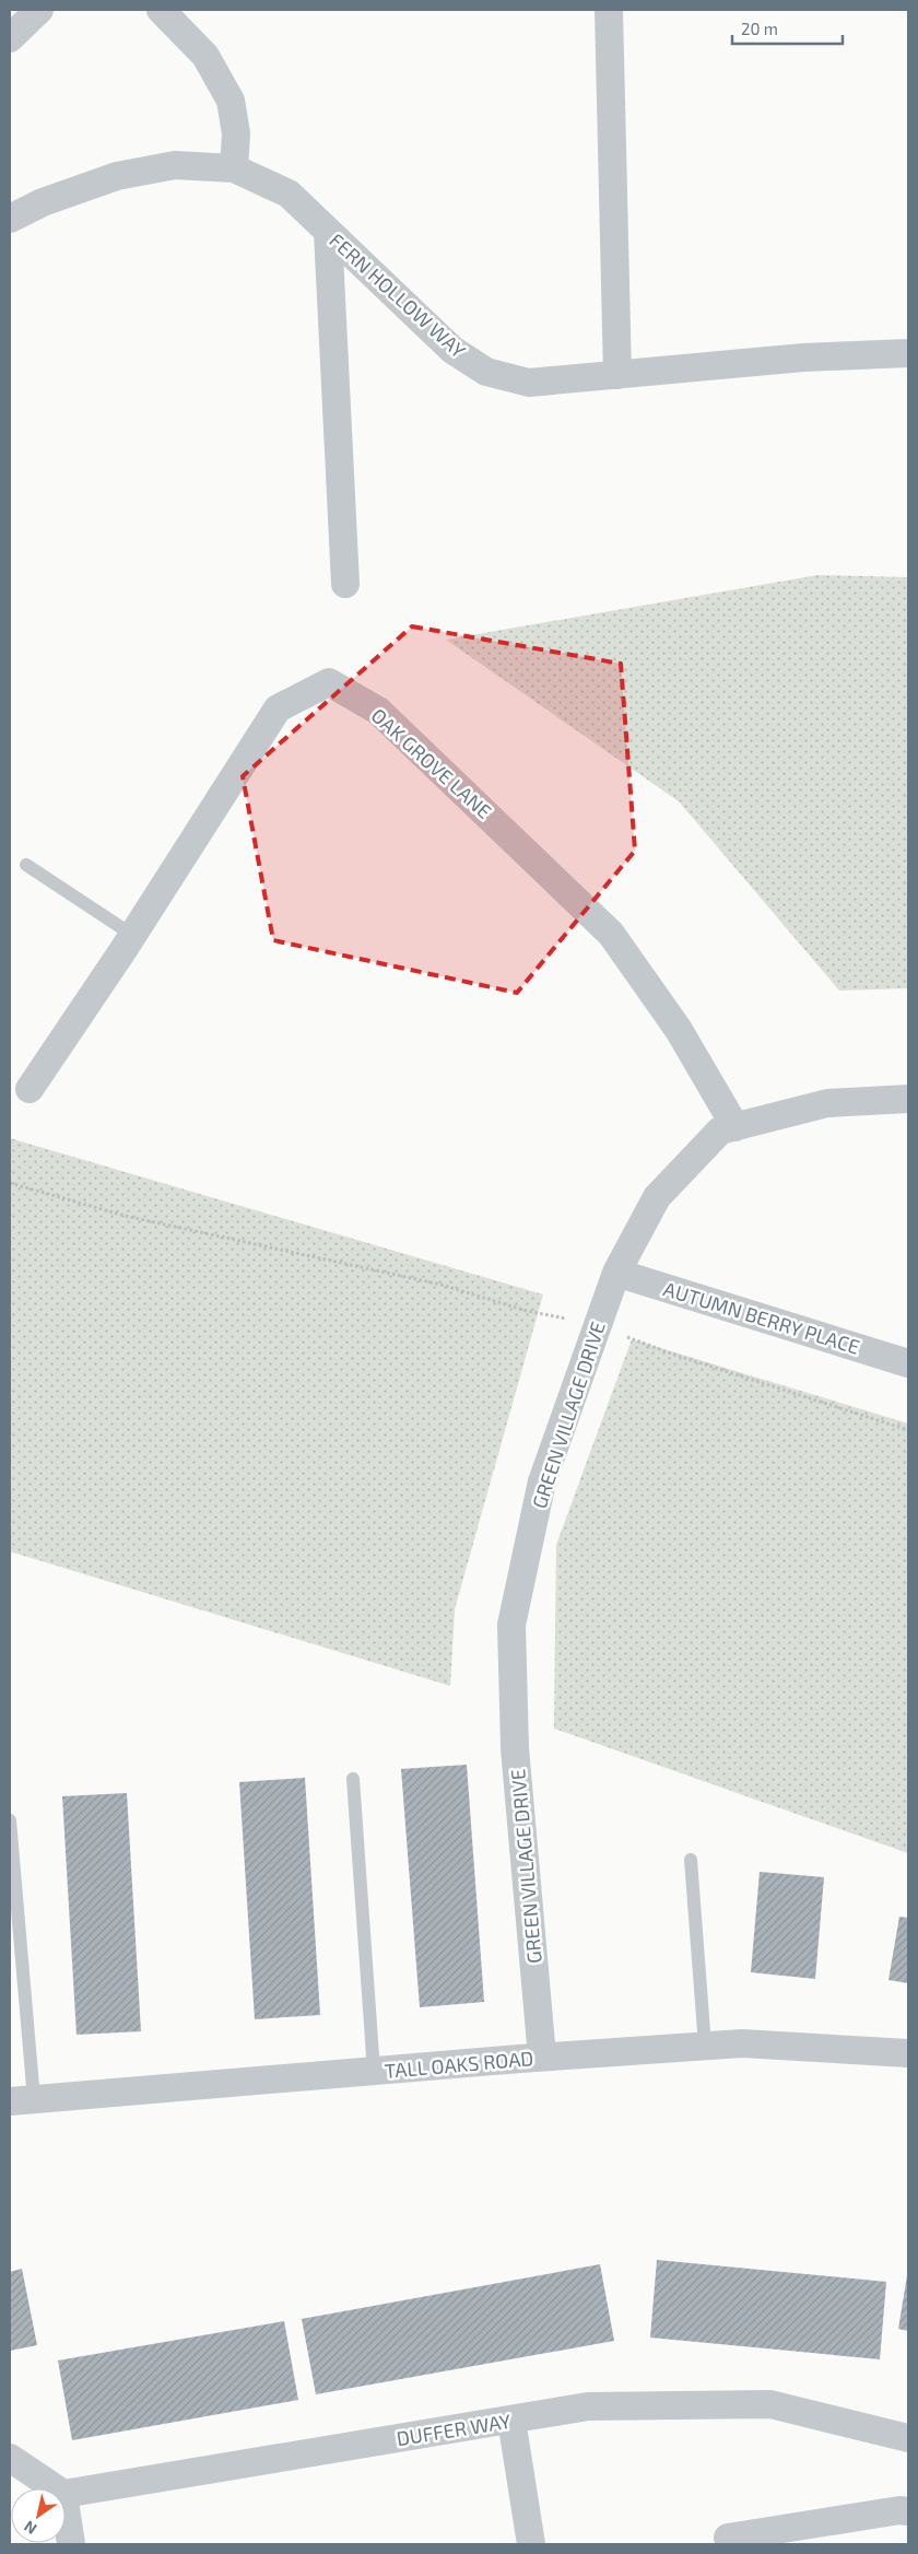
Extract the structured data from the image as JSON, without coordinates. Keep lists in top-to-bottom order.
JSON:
{
  "streets": {
    "street": [
      "FERN HOLLOW WAY",
      "OAK GROVE LANE",
      "AUTUMN BERRY PLACE",
      "GREEN VILLAGE DRIVE",
      "TALL OAKS ROAD",
      "DUFFER WAY"
    ]
  },
  "crossings": [
    ["OAK GROVE LANE", "GREEN VILLAGE DRIVE"],
    ["AUTUMN BERRY PLACE", "GREEN VILLAGE DRIVE"],
    ["GREEN VILLAGE DRIVE", "TALL OAKS ROAD"]
  ],
  "scale_bar": "20 m",
  "north": "bottom left"
}
